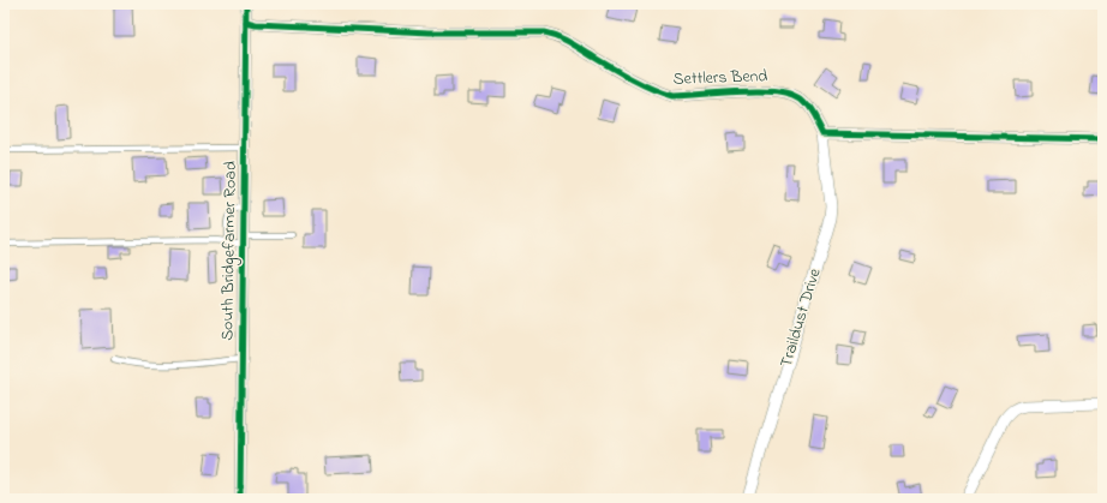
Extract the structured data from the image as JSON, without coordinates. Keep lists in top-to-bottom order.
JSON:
{
  "streets": {
    "street": ["Settlers Bend", "South Bridgefarmer Road", "Traildust Drive"]
  },
  "crossings": [
    ["Settlers Bend", "South Bridgefarmer Road"],
    ["Settlers Bend", "Traildust Drive"]
  ]
}
